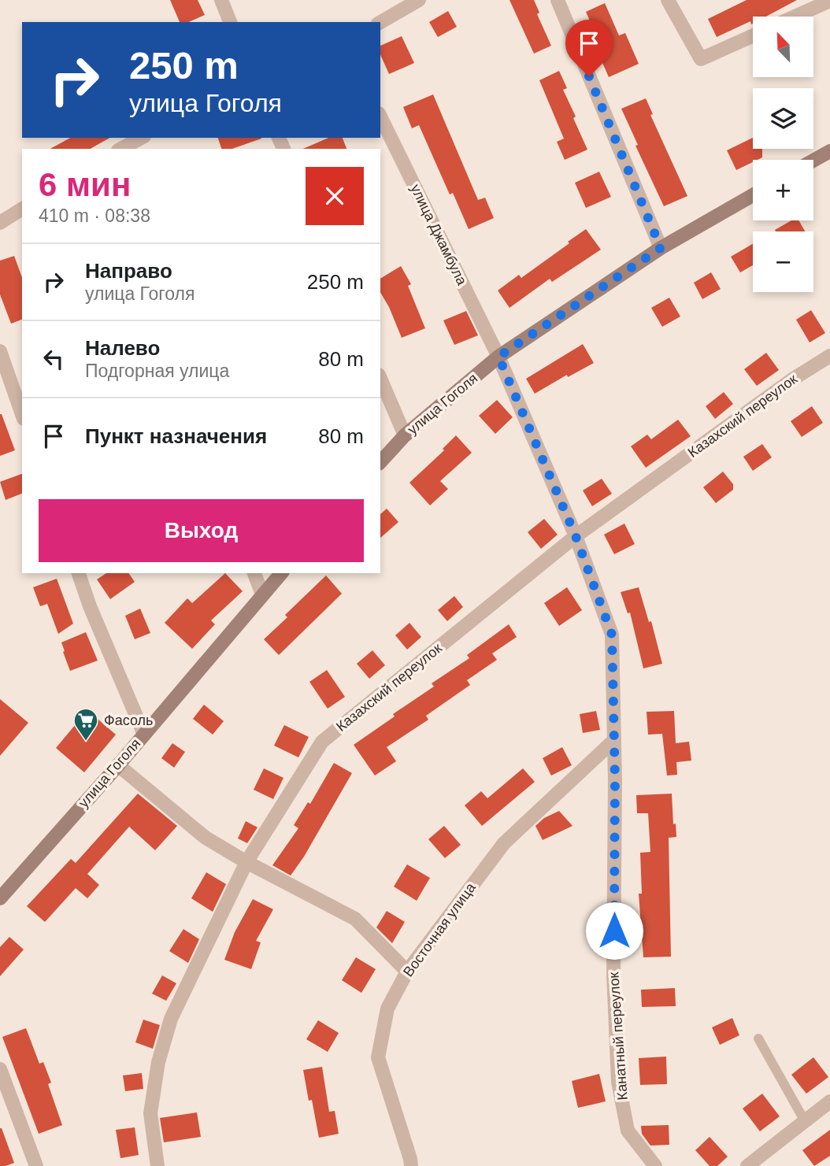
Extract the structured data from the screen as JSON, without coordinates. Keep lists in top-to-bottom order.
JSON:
{
  "streets": {
    "street": [
      "улица Джамбула",
      "улица Гоголя",
      "Казахский переулок",
      "Восточная улица",
      "Канатный переулок"
    ]
  },
  "crossings": [
    ["улица Джамбула", "улица Гоголя"],
    ["улица Джамбула", "Канатный переулок"],
    ["улица Гоголя", "Канатный переулок"],
    ["Казахский переулок", "Канатный переулок"],
    ["Восточная улица", "Канатный переулок"]
  ],
  "places": {
    "supermarket": ["Фасоль"]
  },
  "north": "top left",
  "page": {
    "map_buttons": ["+", "−"],
    "turn": ["250 m", "улица Гоголя"],
    "heading": ["6 мин", "410 m · 08:38"],
    "list": [
      {
        "name": "Направо",
        "note": "улица Гоголя",
        "value": "250 m"
      },
      {
        "name": "Налево",
        "note": "Подгорная улица",
        "value": "80 m"
      },
      {
        "name": "Пункт назначения",
        "value": "80 m"
      }
    ],
    "buttons": "Выход"
  }
}
